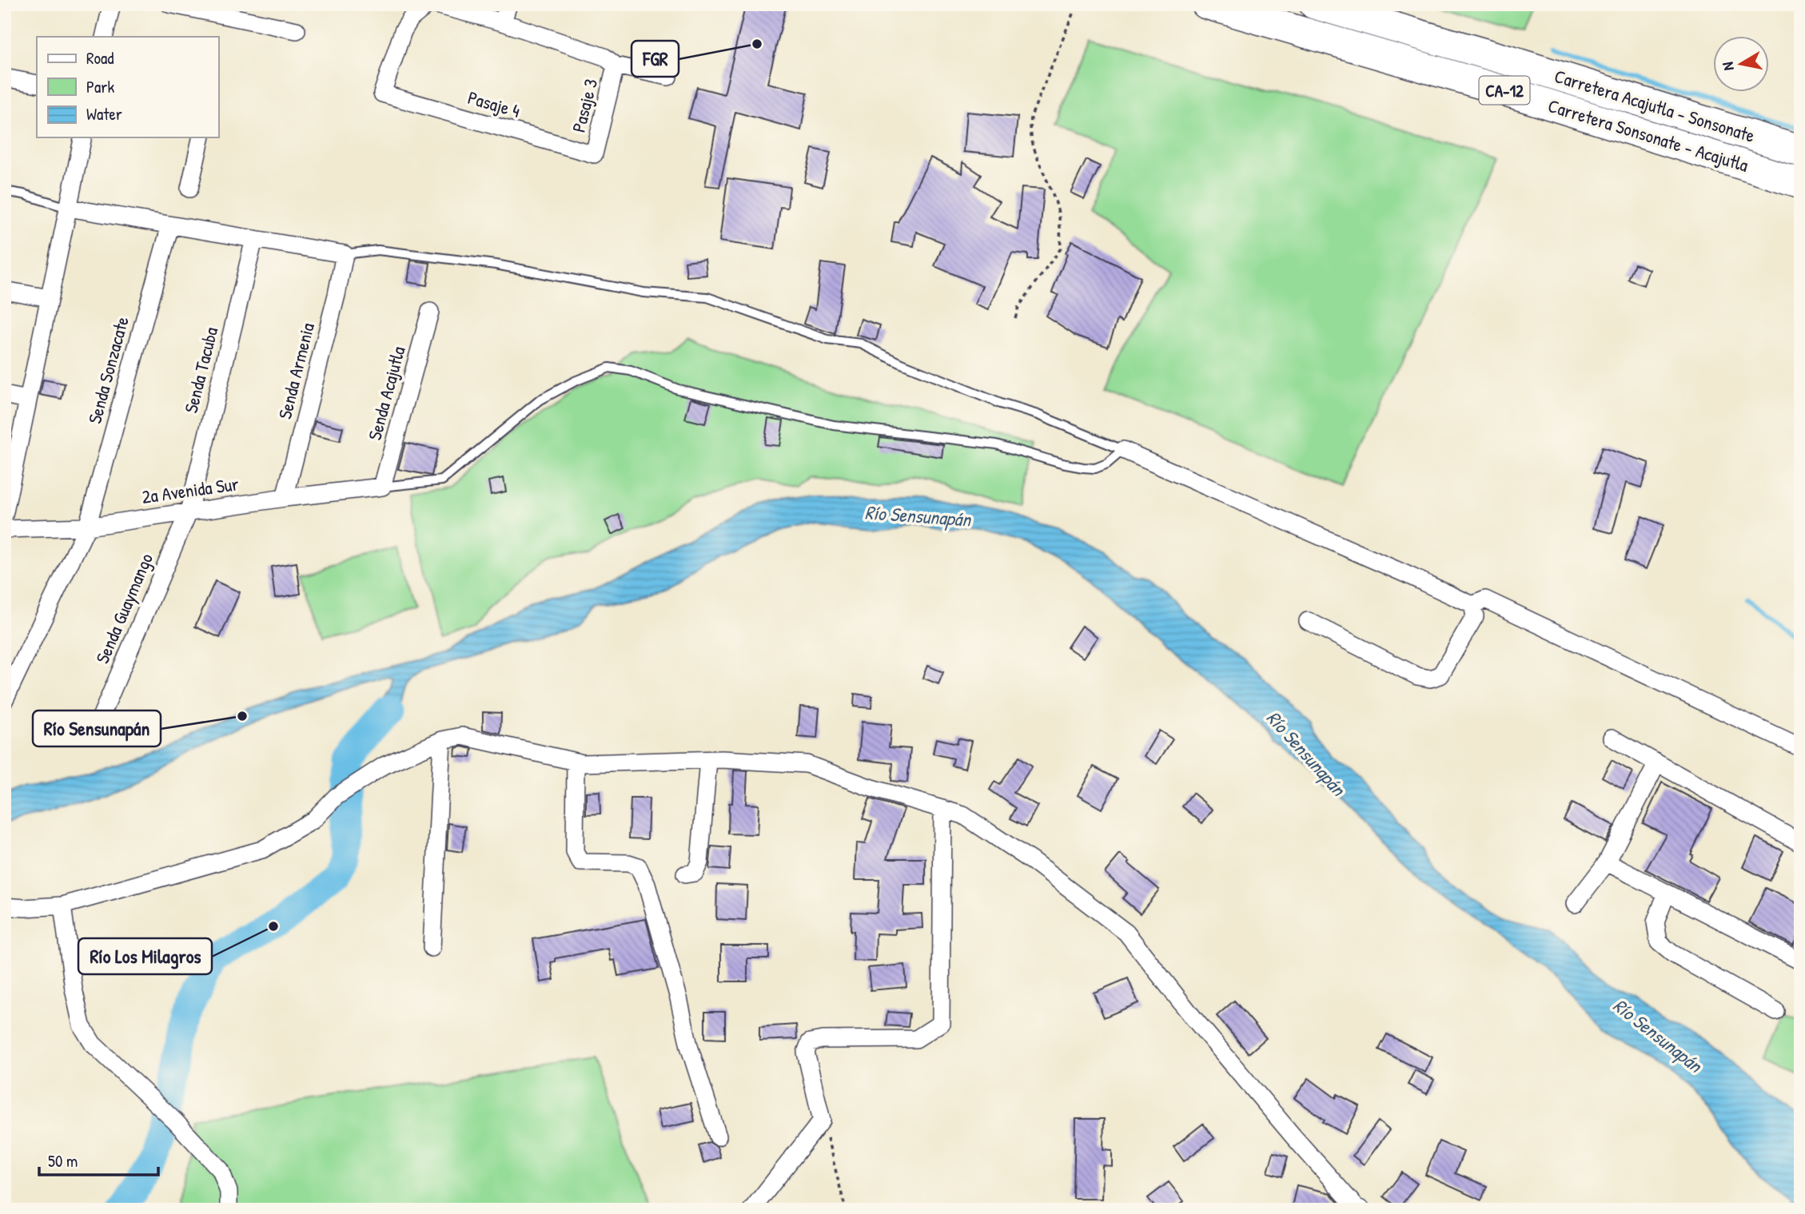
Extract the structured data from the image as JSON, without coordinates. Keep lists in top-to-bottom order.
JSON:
{
  "streets": {
    "highway": ["CA-12", "Carretera Acajutla - Sonsonate", "Carretera Sonsonate - Acajutla"],
    "street": [
      "Pasaje 4",
      "Pasaje 3",
      "Senda Sonzacate",
      "Senda Tacuba",
      "Senda Armenia",
      "Senda Acajutla",
      "2a Avenida Sur",
      "Senda Guaymango"
    ]
  },
  "crossings": [
    ["Pasaje 4", "Pasaje 3"],
    ["Senda Sonzacate", "2a Avenida Sur"],
    ["Senda Tacuba", "2a Avenida Sur"],
    ["Senda Tacuba", "Senda Guaymango"],
    ["Senda Armenia", "2a Avenida Sur"],
    ["Senda Acajutla", "2a Avenida Sur"],
    ["2a Avenida Sur", "Senda Guaymango"]
  ],
  "water": ["Río Sensunapán"],
  "places": ["FGR", "Río Sensunapán", "Río Los Milagros"],
  "legend": ["Road", "Park", "Water"],
  "scale_bar": "50 m",
  "north": "left"
}
